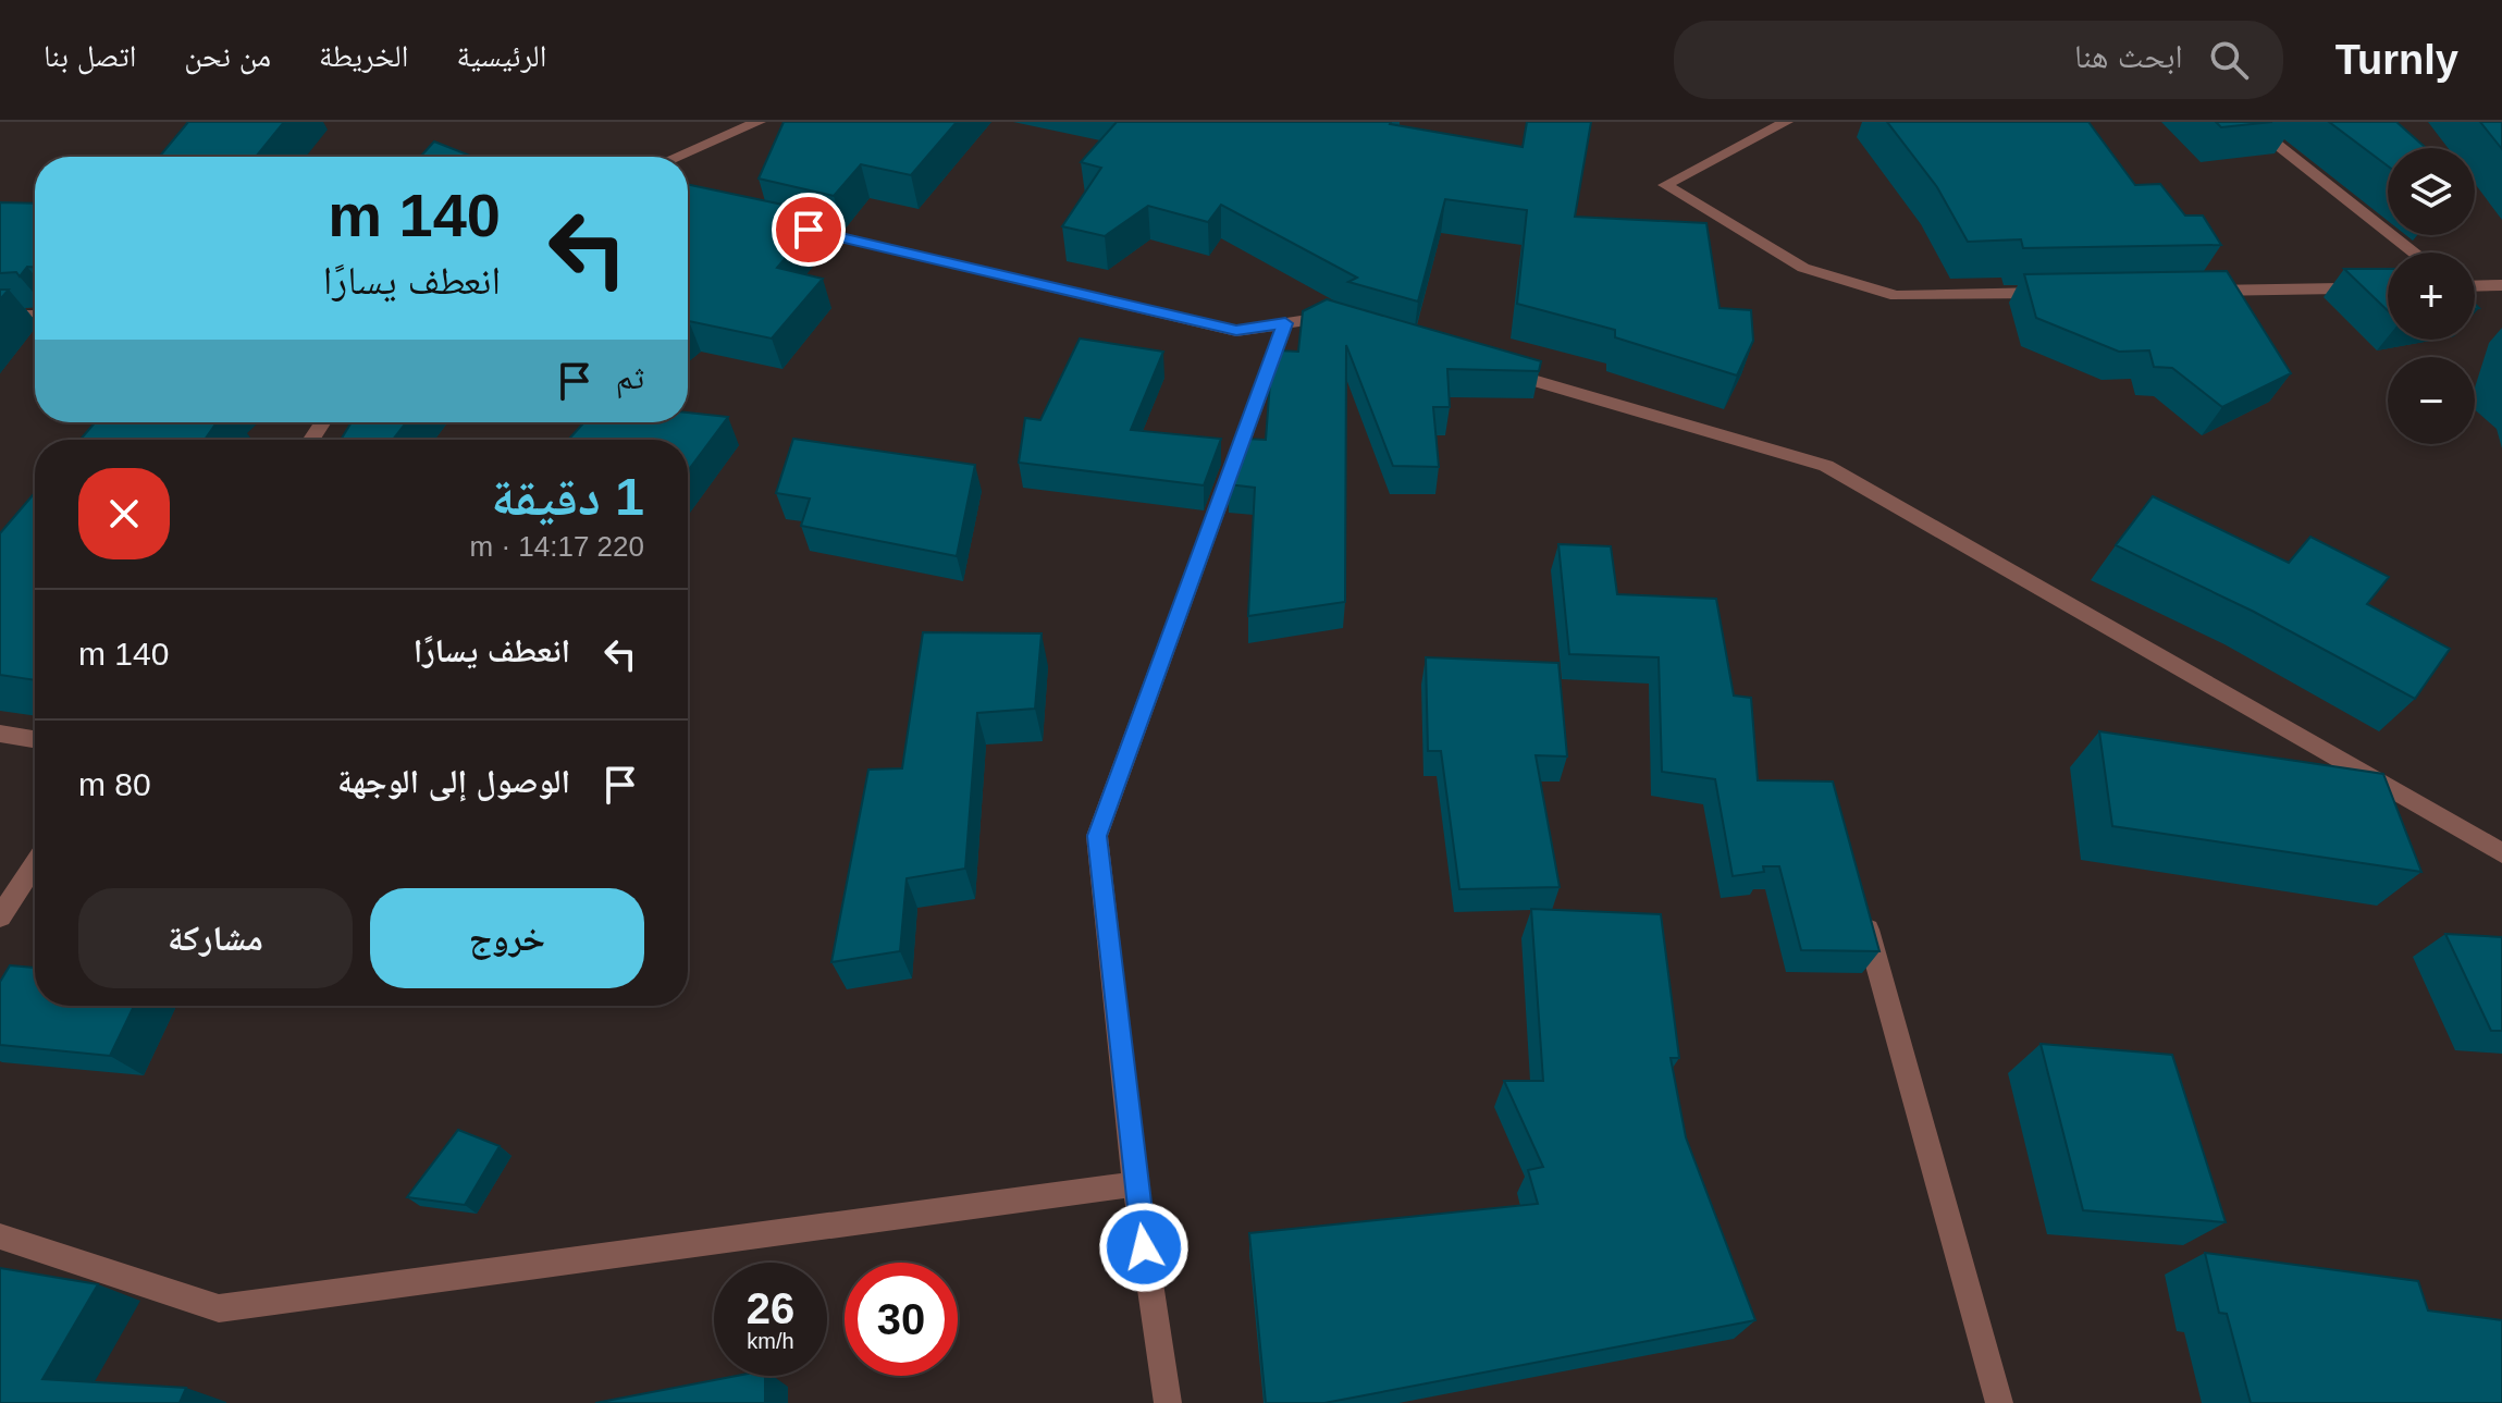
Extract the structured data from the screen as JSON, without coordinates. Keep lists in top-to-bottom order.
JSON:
{
  "page": {
    "header": "Turnly",
    "search": "ابحث هنا",
    "nav": [
      "الرئيسية",
      "الخريطة",
      "من نحن",
      "اتصل بنا"
    ],
    "map_buttons": ["+", "−"],
    "turn": ["140 m", "انعطف يسارًا"],
    "then": "ثم",
    "heading": ["1 دقيقة", "220 m · 14:17"],
    "list": [
      {
        "name": "انعطف يسارًا",
        "value": "140 m"
      },
      {
        "name": "الوصول إلى الوجهة",
        "value": "80 m"
      }
    ],
    "buttons": ["خروج", "مشاركة"],
    "speed": "26 km/h",
    "limit": "30"
  }
}
